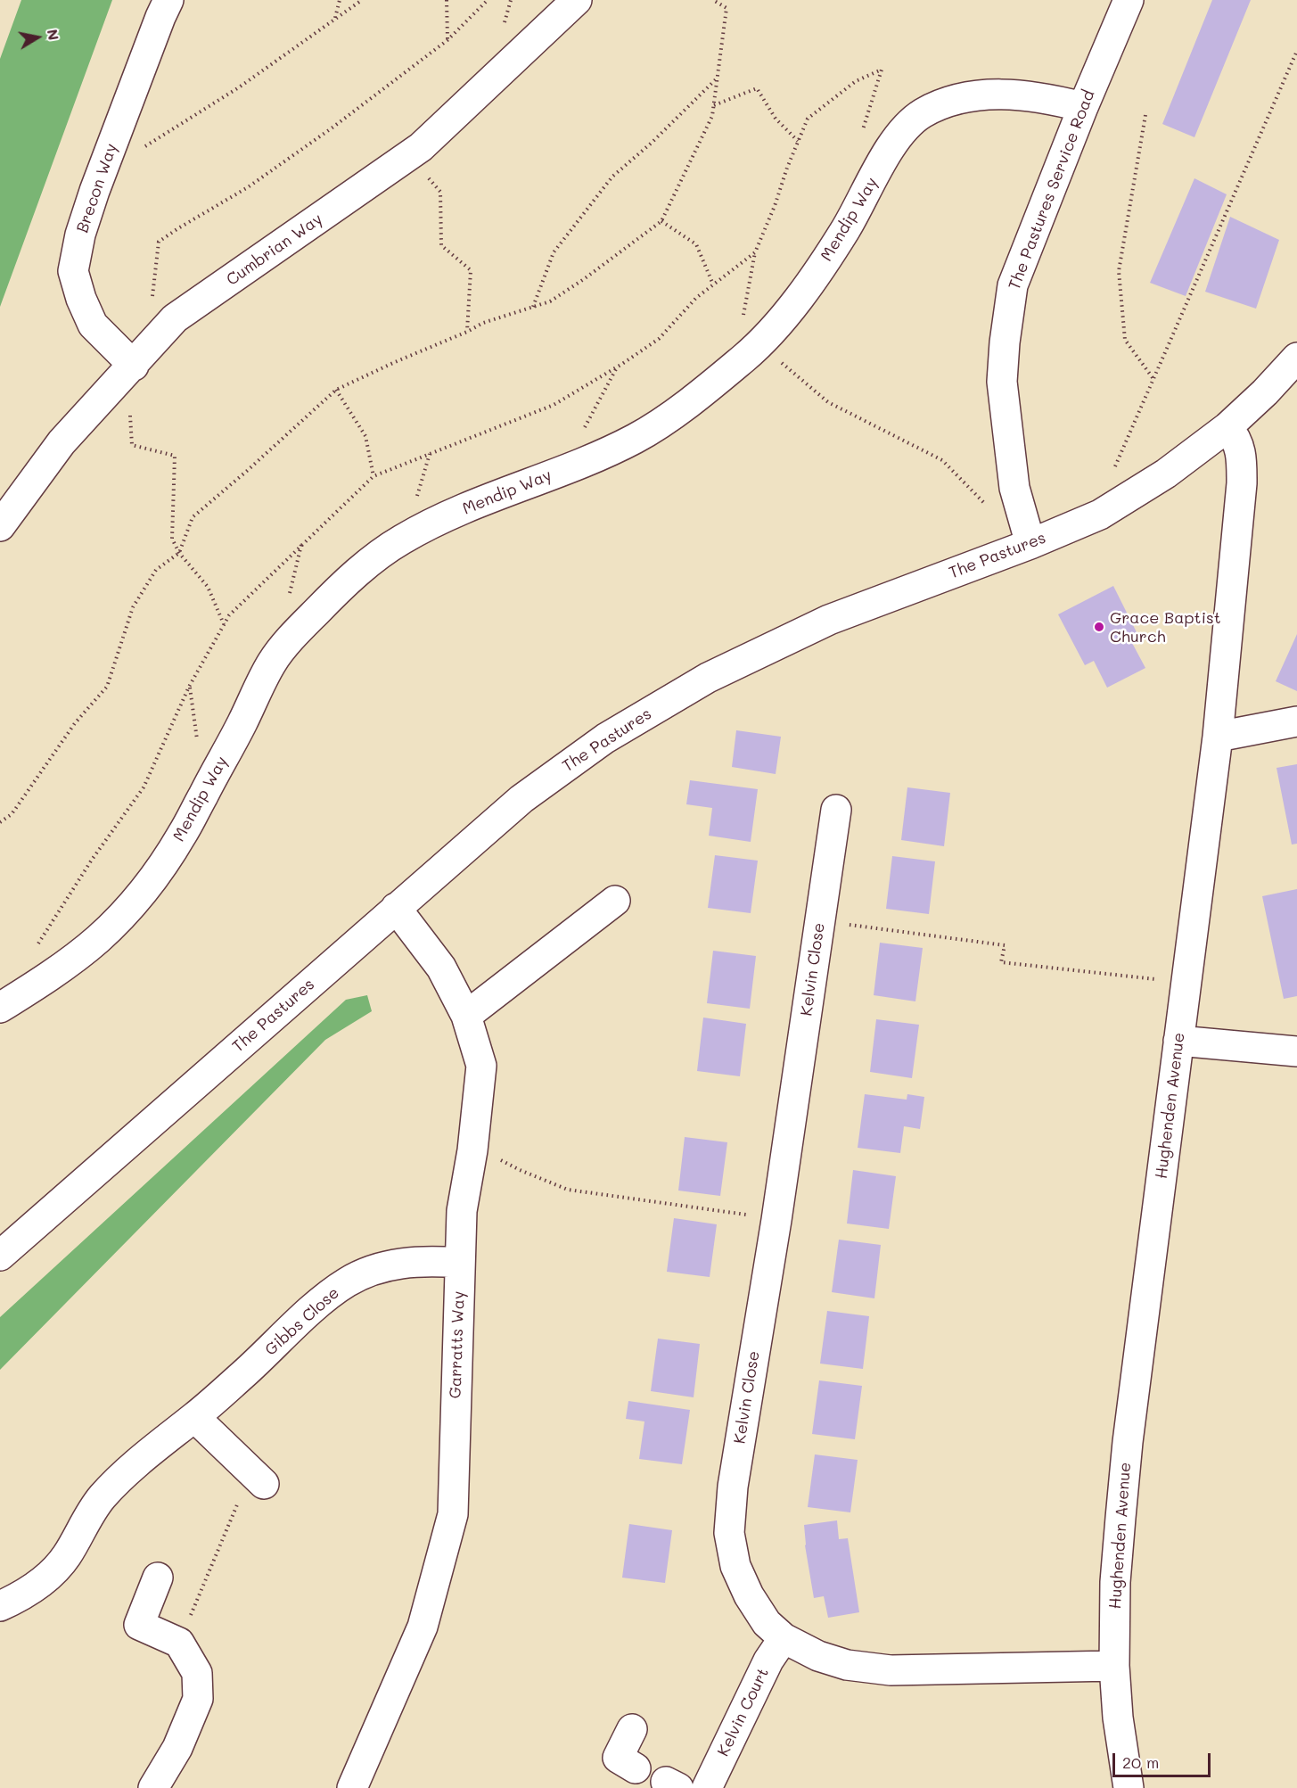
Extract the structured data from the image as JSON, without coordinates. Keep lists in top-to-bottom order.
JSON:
{
  "streets": {
    "street": [
      "Brecon Way",
      "The Pastures Service Road",
      "Mendip Way",
      "Cumbrian Way",
      "The Pastures",
      "Kelvin Close",
      "Hughenden Avenue",
      "Gibbs Close",
      "Garratts Way",
      "Kelvin Court"
    ]
  },
  "crossings": [
    ["Brecon Way", "Cumbrian Way"],
    ["The Pastures Service Road", "Mendip Way"],
    ["The Pastures Service Road", "The Pastures"],
    ["The Pastures", "Hughenden Avenue"],
    ["The Pastures", "Garratts Way"],
    ["Kelvin Close", "Hughenden Avenue"],
    ["Kelvin Close", "Kelvin Court"],
    ["Gibbs Close", "Garratts Way"]
  ],
  "places": ["Grace Baptist Church"],
  "scale_bar": "20 m",
  "north": "right"
}
